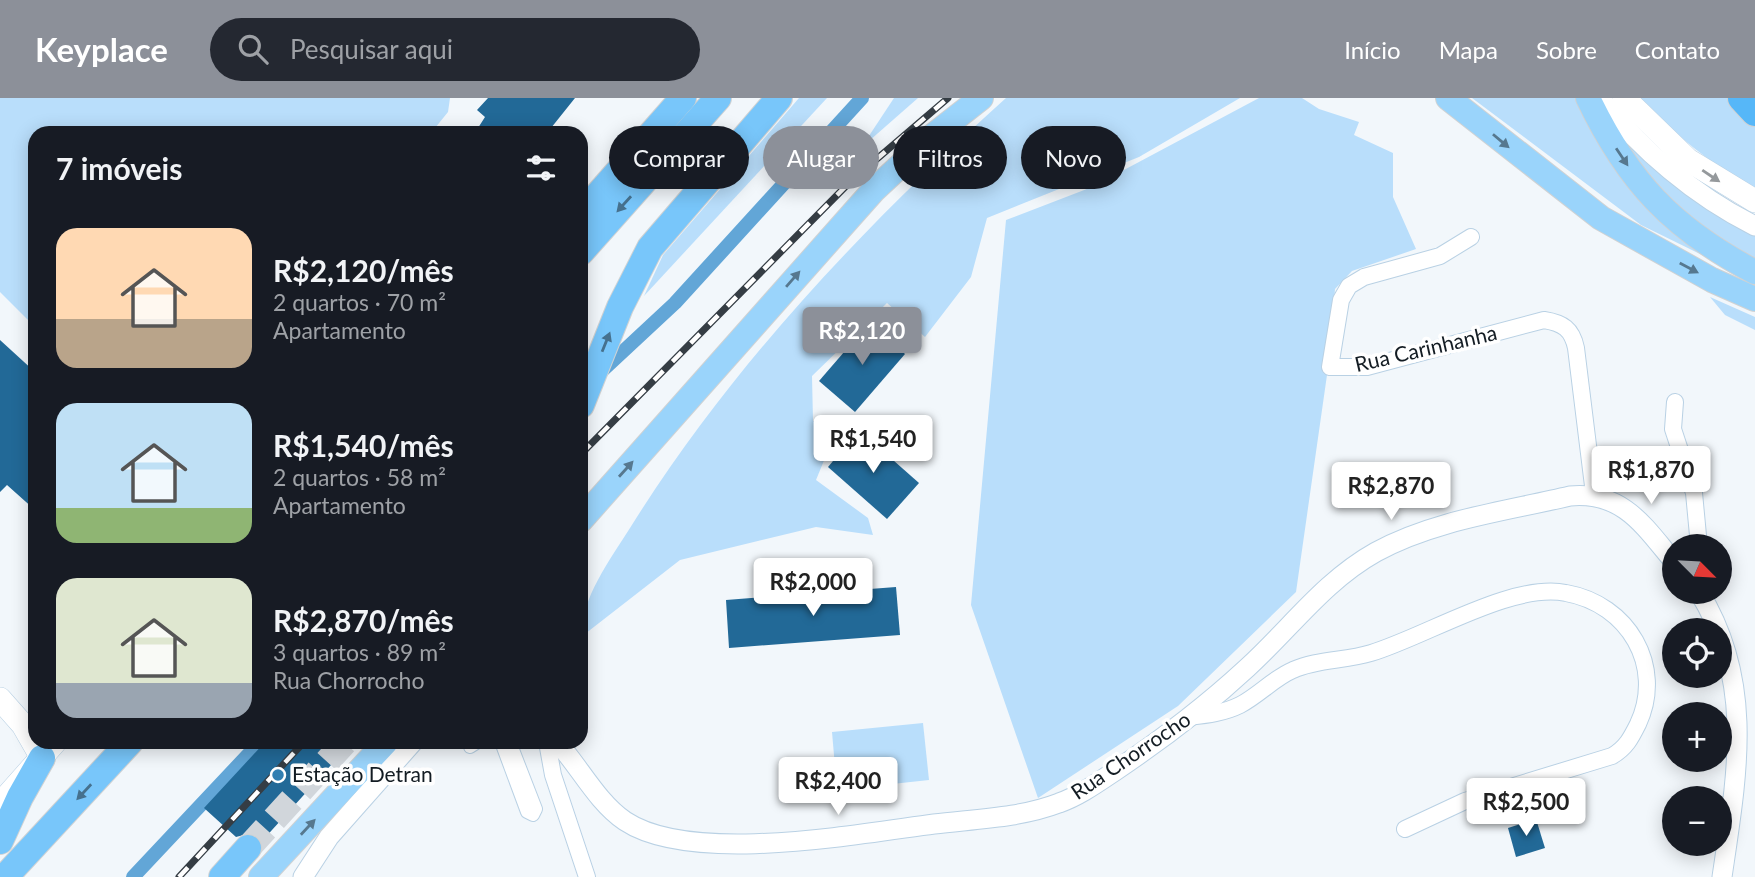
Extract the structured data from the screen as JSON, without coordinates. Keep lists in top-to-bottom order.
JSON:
{
  "streets": {
    "street": ["Rua Carinhanha", "Rua Chorrocho"]
  },
  "crossings": [
    ["Rua Carinhanha", "Rua Chorrocho"]
  ],
  "places": ["Estação Detran"],
  "north": "bottom right",
  "page": {
    "header": "Keyplace",
    "search": "Pesquisar aqui",
    "nav": [
      "Início",
      "Mapa",
      "Sobre",
      "Contato"
    ],
    "chip": [
      "Comprar",
      "Alugar",
      "Filtros",
      "Novo"
    ],
    "heading": "7 imóveis",
    "list": [
      {
        "name": "R$2,120/mês",
        "note": "2 quartos · 70 m² · Apartamento"
      },
      {
        "name": "R$1,540/mês",
        "note": "2 quartos · 58 m² · Apartamento"
      },
      {
        "name": "R$2,870/mês",
        "note": "3 quartos · 89 m² · Rua Chorrocho"
      }
    ],
    "price": [
      "R$2,120",
      "R$1,540",
      "R$1,870",
      "R$2,870",
      "R$2,000",
      "R$2,400",
      "R$2,500"
    ],
    "map_buttons": ["+", "−"]
  }
}
